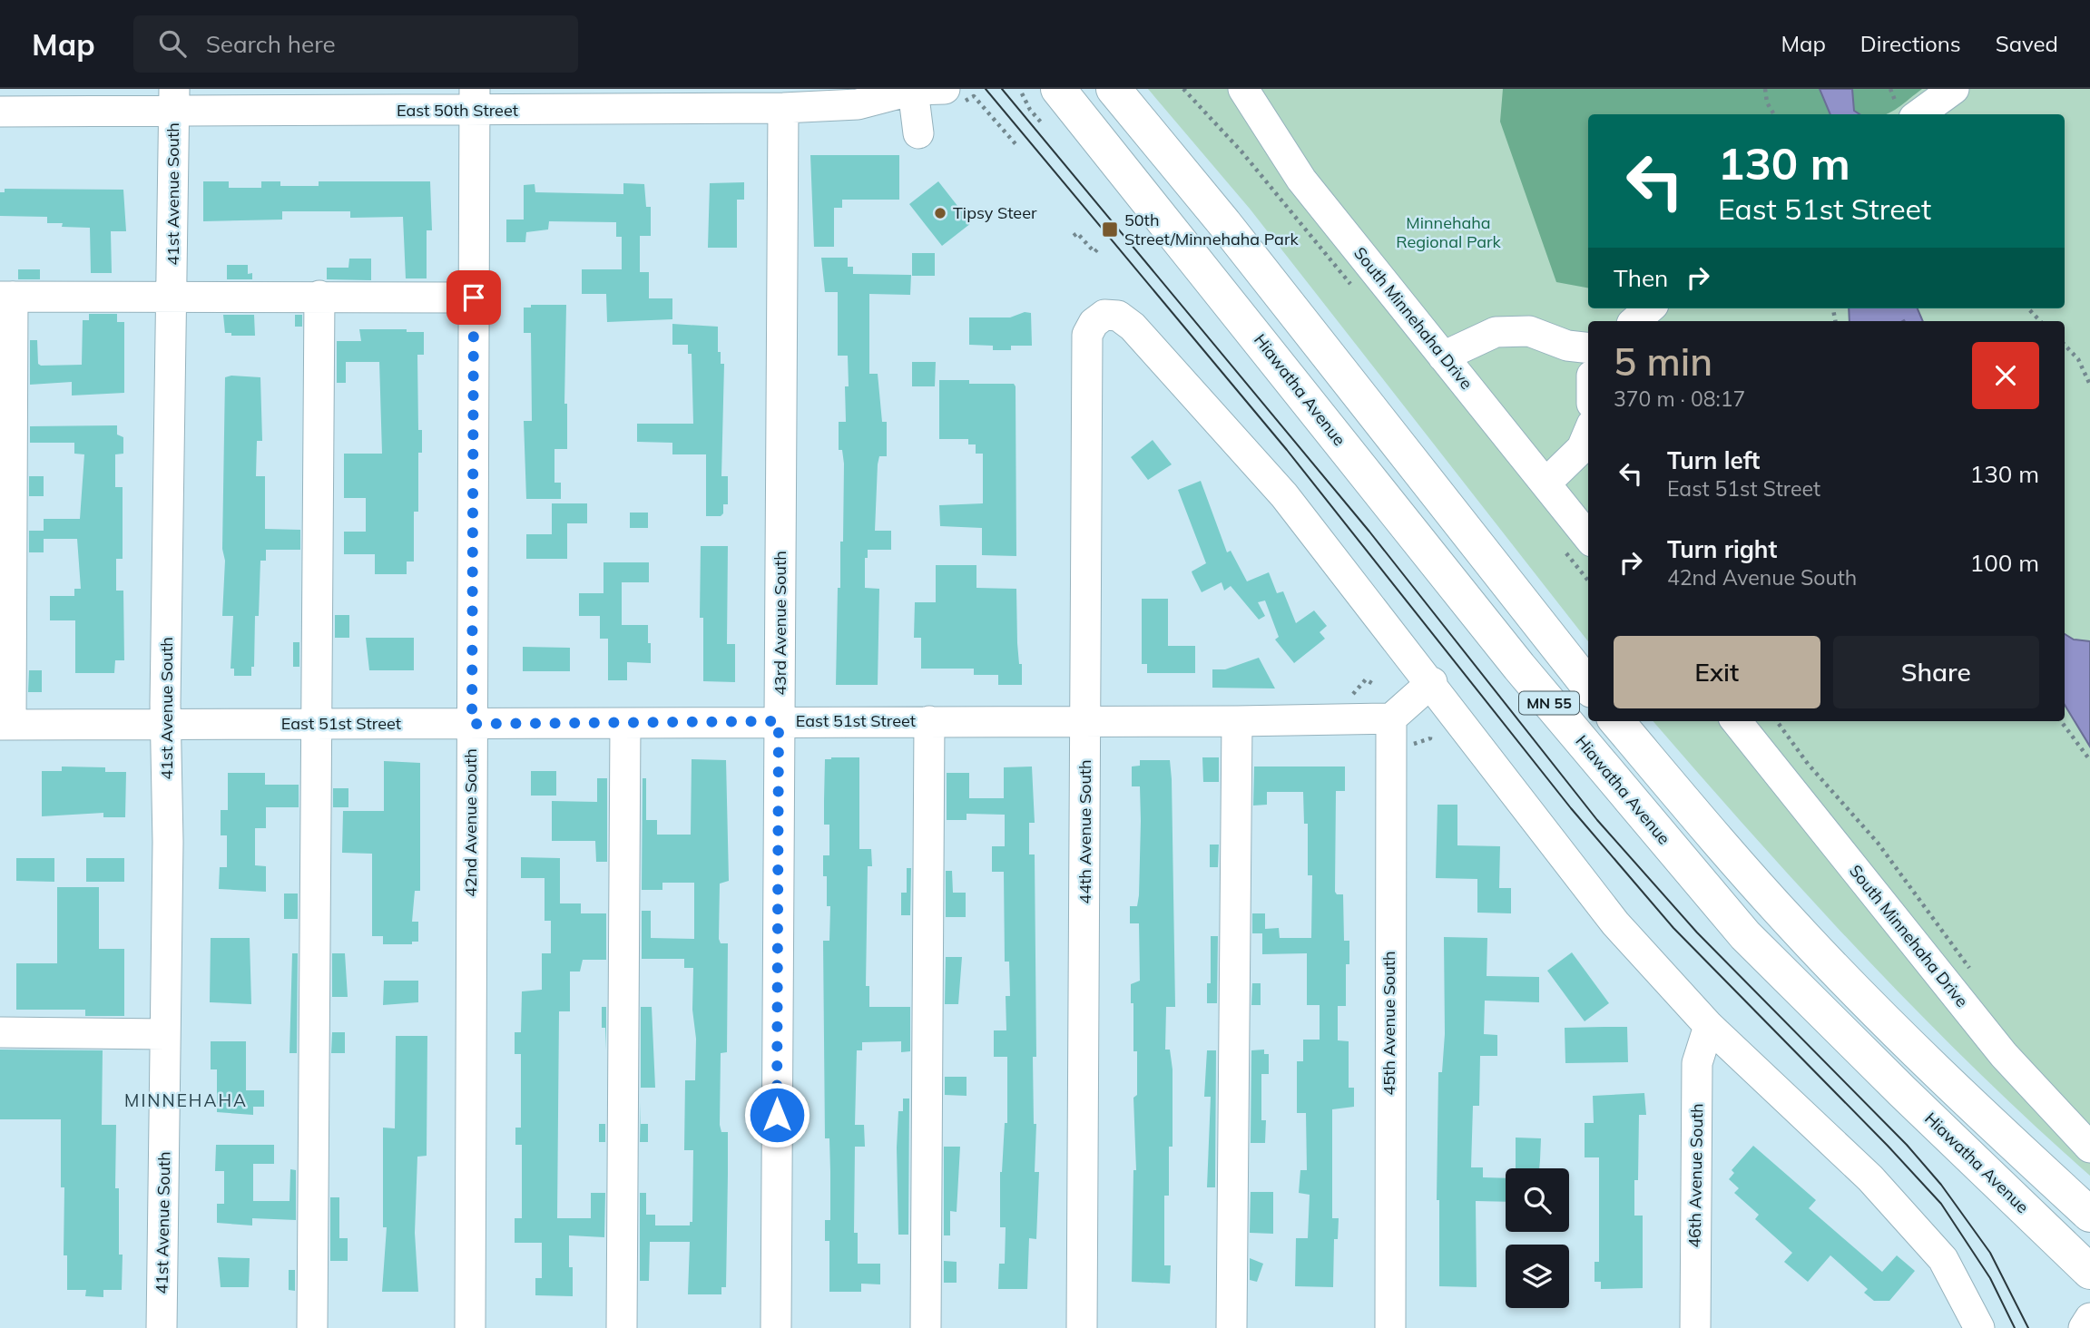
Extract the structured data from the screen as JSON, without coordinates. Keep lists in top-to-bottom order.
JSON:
{
  "streets": {
    "highway": ["Hiawatha Avenue", "MN 55"],
    "street": [
      "East 50th Street",
      "41st Avenue South",
      "South Minnehaha Drive",
      "43rd Avenue South",
      "East 51st Street",
      "42nd Avenue South",
      "44th Avenue South",
      "45th Avenue South",
      "46th Avenue South"
    ]
  },
  "crossings": [
    ["East 50th Street", "41st Avenue South"],
    ["East 50th Street", "43rd Avenue South"],
    ["East 50th Street", "42nd Avenue South"],
    ["41st Avenue South", "East 51st Street"],
    ["43rd Avenue South", "East 51st Street"],
    ["East 51st Street", "42nd Avenue South"],
    ["East 51st Street", "44th Avenue South"],
    ["East 51st Street", "45th Avenue South"]
  ],
  "districts": ["MINNEHAHA"],
  "parks": ["Minnehaha Regional Park"],
  "places": {
    "other": ["Tipsy Steer"],
    "transit": ["50th Street/Minnehaha Park"]
  },
  "page": {
    "header": "Map",
    "search": "Search here",
    "nav": ["Map", "Directions", "Saved"],
    "turn": ["130 m", "East 51st Street"],
    "then": "Then",
    "heading": ["5 min", "370 m · 08:17"],
    "list": [
      {
        "name": "Turn left",
        "note": "East 51st Street",
        "value": "130 m"
      },
      {
        "name": "Turn right",
        "note": "42nd Avenue South",
        "value": "100 m"
      }
    ],
    "buttons": ["Exit", "Share"]
  }
}
